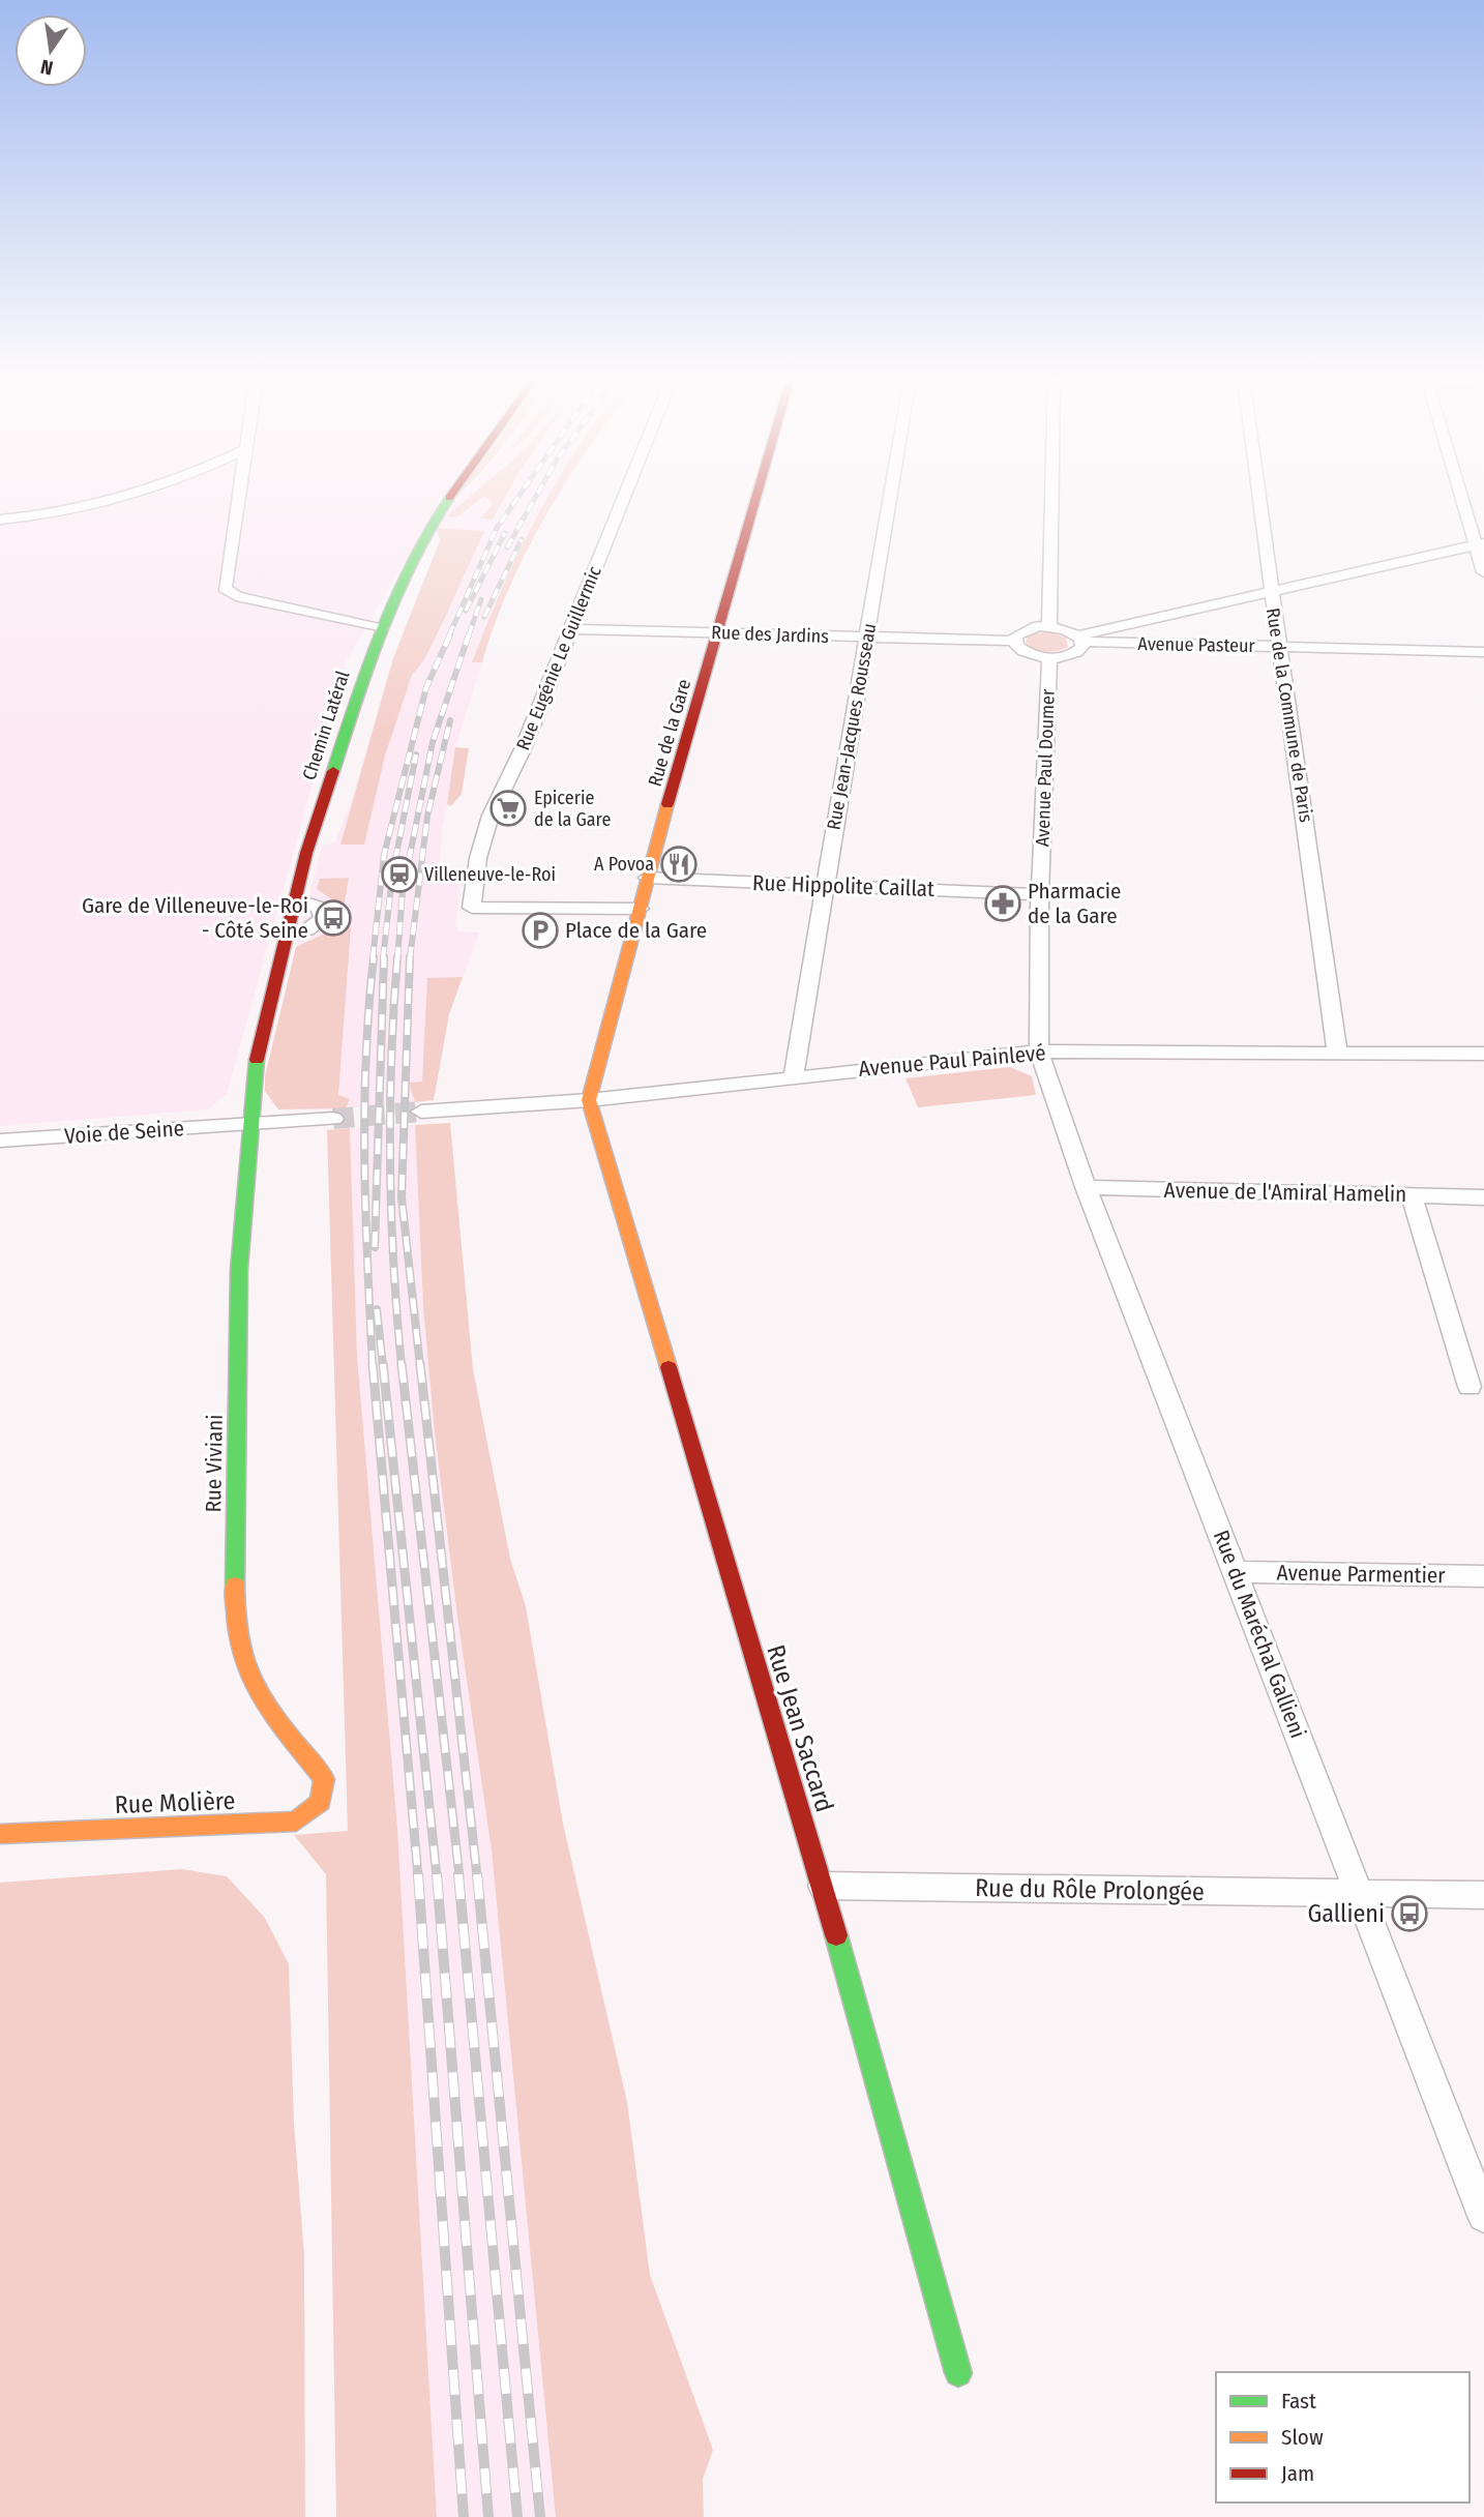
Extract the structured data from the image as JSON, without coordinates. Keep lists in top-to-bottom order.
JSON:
{
  "streets": {
    "street": [
      "Rue des Jardins",
      "Avenue Pasteur",
      "Rue Eugénie Le Guillermic",
      "Rue de la Commune de Paris",
      "Chemin Latéral",
      "Rue Jean-Jacques Rousseau",
      "Rue de la Gare",
      "Avenue Paul Doumer",
      "Rue Hippolite Caillat",
      "Avenue Paul Painlevé",
      "Voie de Seine",
      "Avenue de l'Amiral Hamelin",
      "Rue Viviani",
      "Avenue Parmentier",
      "Rue du Maréchal Gallieni",
      "Rue Jean Saccard",
      "Rue Molière",
      "Rue du Rôle Prolongée"
    ]
  },
  "crossings": [
    ["Rue des Jardins", "Rue Eugénie Le Guillermic"],
    ["Rue des Jardins", "Rue Jean-Jacques Rousseau"],
    ["Rue des Jardins", "Rue de la Gare"],
    ["Avenue Pasteur", "Rue de la Commune de Paris"],
    ["Rue Eugénie Le Guillermic", "Rue de la Gare"],
    ["Rue de la Commune de Paris", "Avenue Paul Painlevé"],
    ["Chemin Latéral", "Voie de Seine"],
    ["Chemin Latéral", "Rue Viviani"],
    ["Rue Jean-Jacques Rousseau", "Rue Hippolite Caillat"],
    ["Rue Jean-Jacques Rousseau", "Avenue Paul Painlevé"],
    ["Rue de la Gare", "Rue Hippolite Caillat"],
    ["Rue de la Gare", "Avenue Paul Painlevé"],
    ["Rue de la Gare", "Rue Jean Saccard"],
    ["Avenue Paul Doumer", "Rue Hippolite Caillat"],
    ["Avenue Paul Doumer", "Avenue Paul Painlevé"],
    ["Avenue Paul Doumer", "Rue du Maréchal Gallieni"],
    ["Avenue Paul Painlevé", "Rue du Maréchal Gallieni"],
    ["Avenue Paul Painlevé", "Rue Jean Saccard"],
    ["Voie de Seine", "Rue Viviani"],
    ["Avenue de l'Amiral Hamelin", "Rue du Maréchal Gallieni"],
    ["Rue Viviani", "Rue Molière"],
    ["Avenue Parmentier", "Rue du Maréchal Gallieni"],
    ["Rue du Maréchal Gallieni", "Rue du Rôle Prolongée"],
    ["Rue Jean Saccard", "Rue du Rôle Prolongée"]
  ],
  "places": {
    "supermarket": ["Epicerie de la Gare"],
    "restaurant": ["A Povoa"],
    "station": ["Villeneuve-le-Roi"],
    "pharmacy": ["Pharmacie de la Gare"],
    "bus stop": ["Gare de Villeneuve-le-Roi - Côté Seine", "Gallieni"],
    "parking": ["Place de la Gare"]
  },
  "legend": ["Fast", "Slow", "Jam"],
  "north": "bottom"
}
